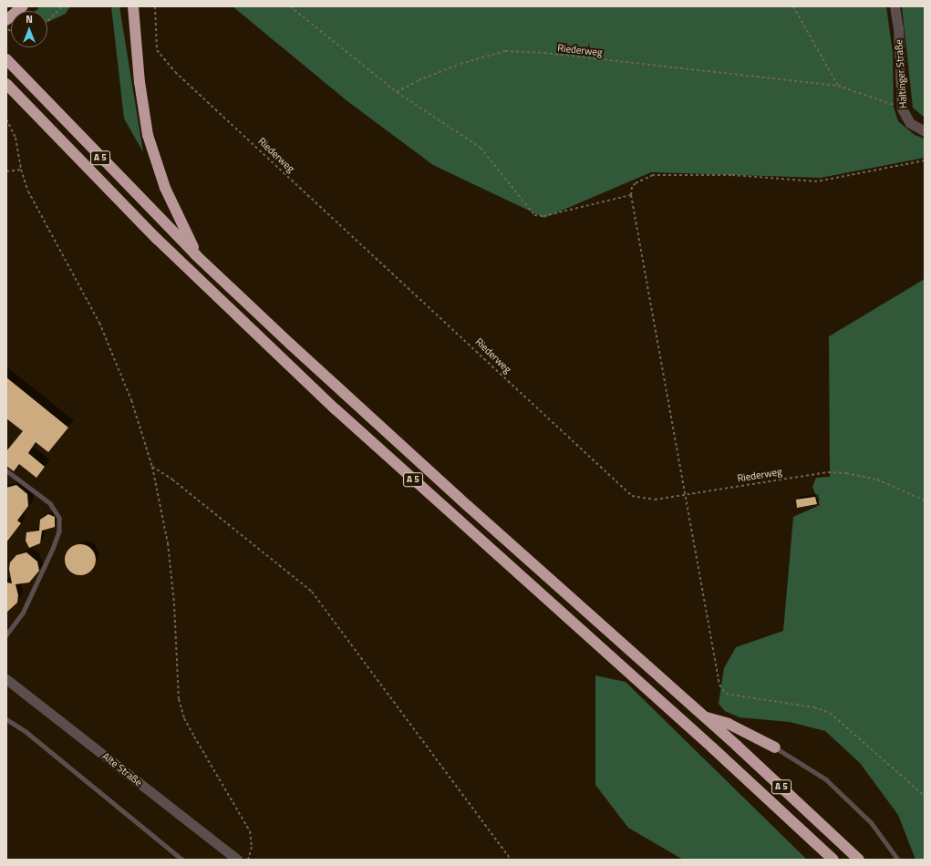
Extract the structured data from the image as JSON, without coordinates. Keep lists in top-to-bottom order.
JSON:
{
  "streets": {
    "highway": ["A 5"],
    "street": ["Haltinger Straße", "Alte Straße"],
    "path": ["Riederweg"]
  },
  "crossings": [
    ["Riederweg", "Haltinger Straße"]
  ],
  "north": "top"
}
